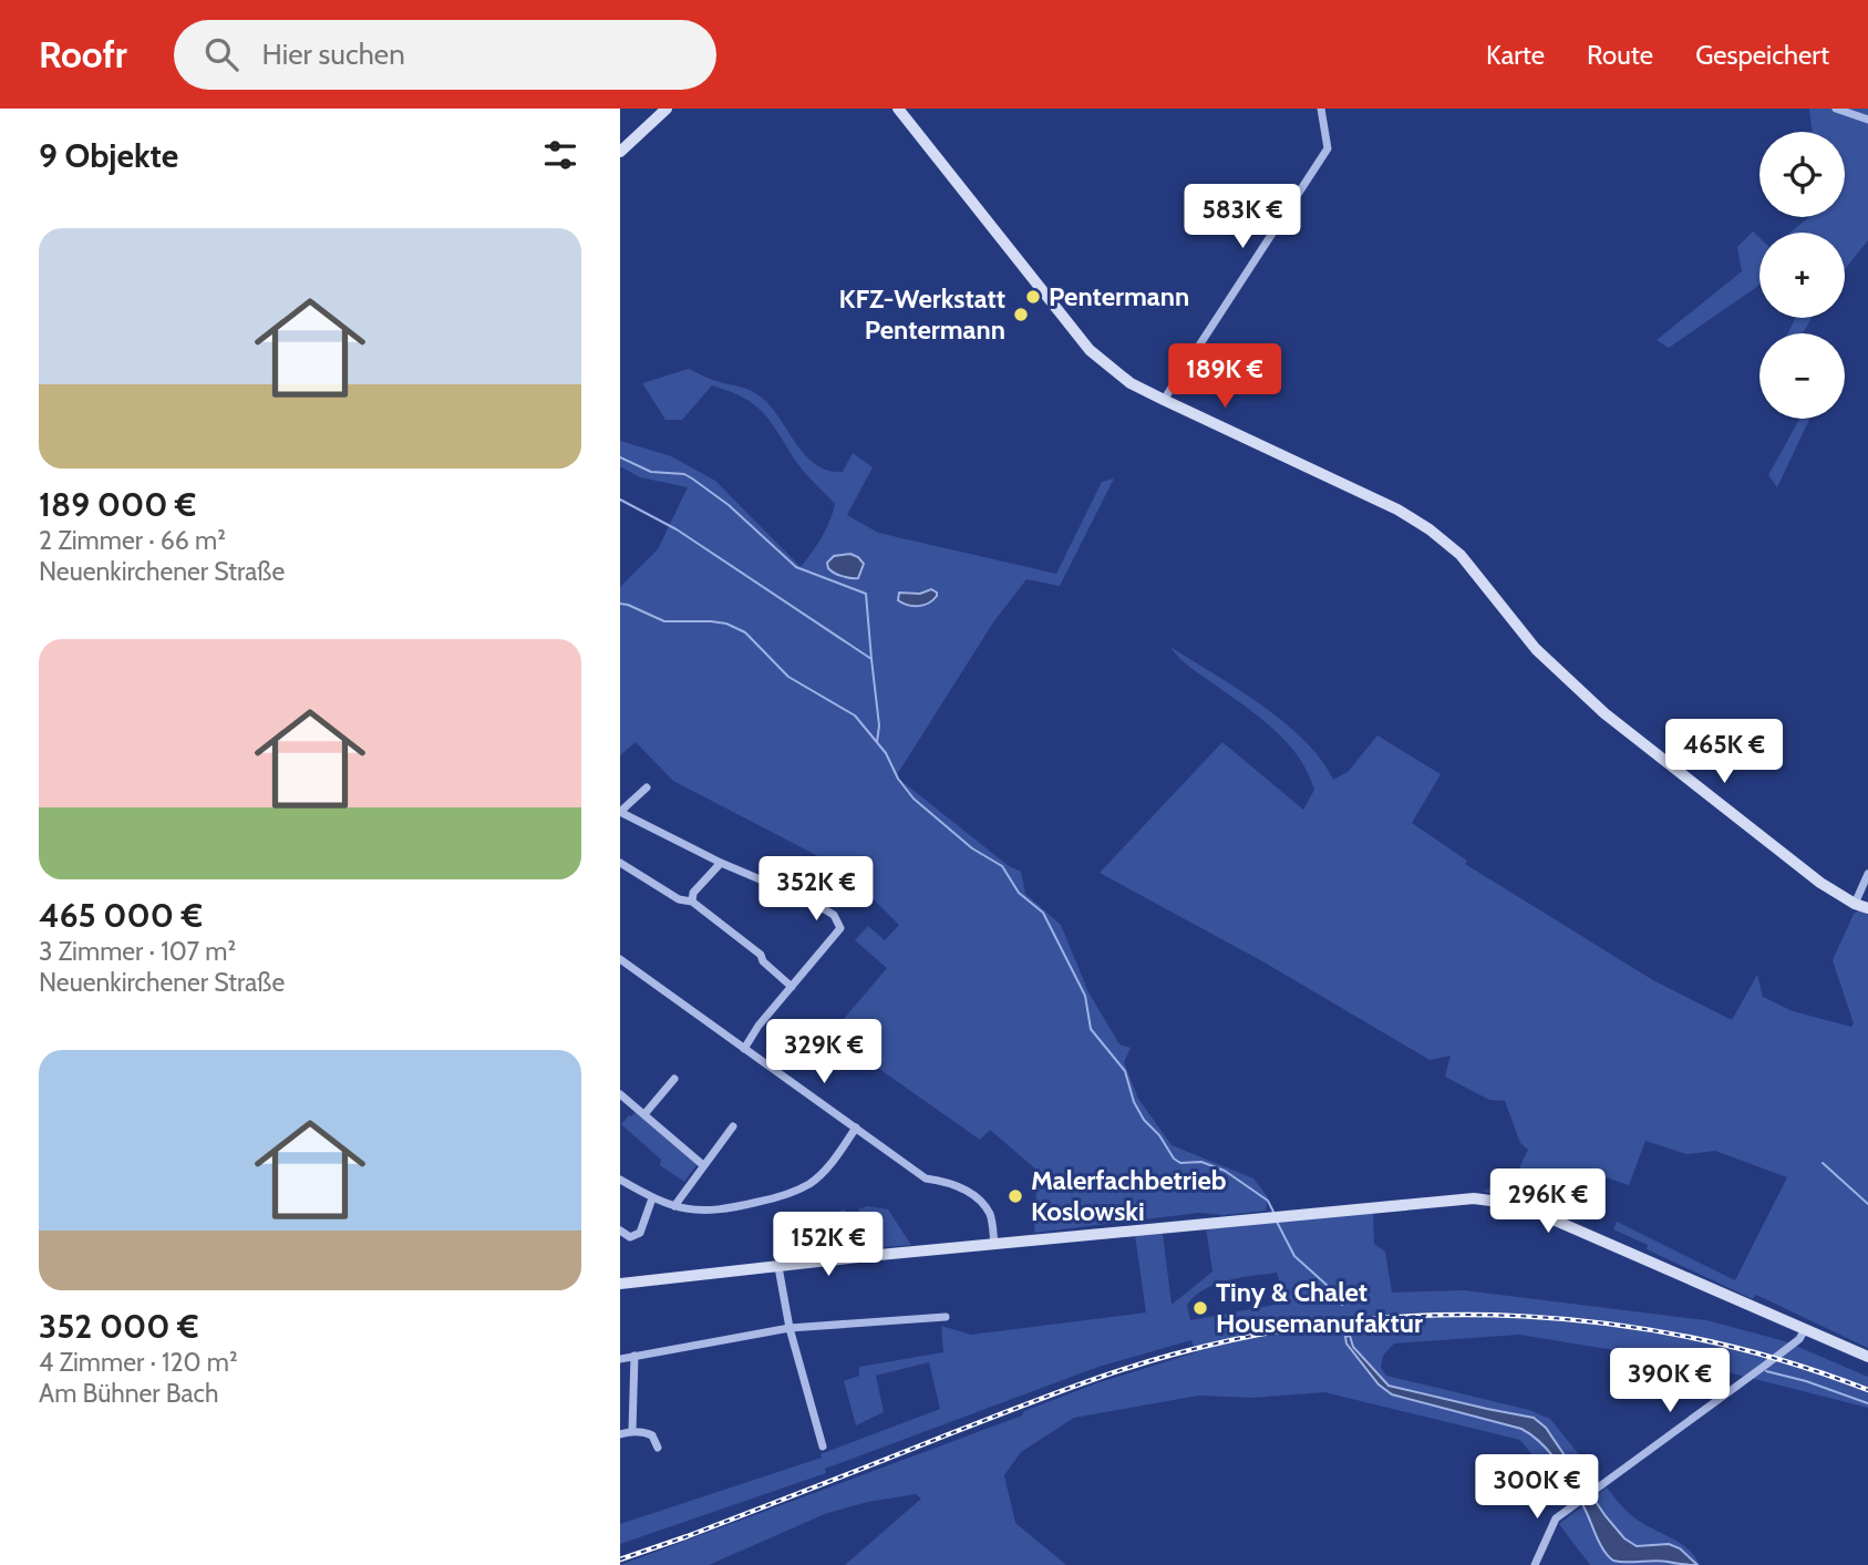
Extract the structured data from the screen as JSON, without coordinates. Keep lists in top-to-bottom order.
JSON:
{
  "places": [
    "Pentermann",
    "KFZ-Werkstatt Pentermann",
    "Malerfachbetrieb Koslowski",
    "Tiny & Chalet Housemanufaktur"
  ],
  "page": {
    "header": "Roofr",
    "search": "Hier suchen",
    "nav": ["Karte", "Route", "Gespeichert"],
    "heading": "9 Objekte",
    "map_buttons": ["+", "−"],
    "price": [
      "583K €",
      "189K €",
      "465K €",
      "352K €",
      "329K €",
      "296K €",
      "152K €",
      "390K €",
      "300K €"
    ],
    "list": [
      {
        "name": "189 000 €",
        "note": "2 Zimmer · 66 m² · Neuenkirchener Straße"
      },
      {
        "name": "465 000 €",
        "note": "3 Zimmer · 107 m² · Neuenkirchener Straße"
      },
      {
        "name": "352 000 €",
        "note": "4 Zimmer · 120 m² · Am Bühner Bach"
      }
    ]
  }
}
